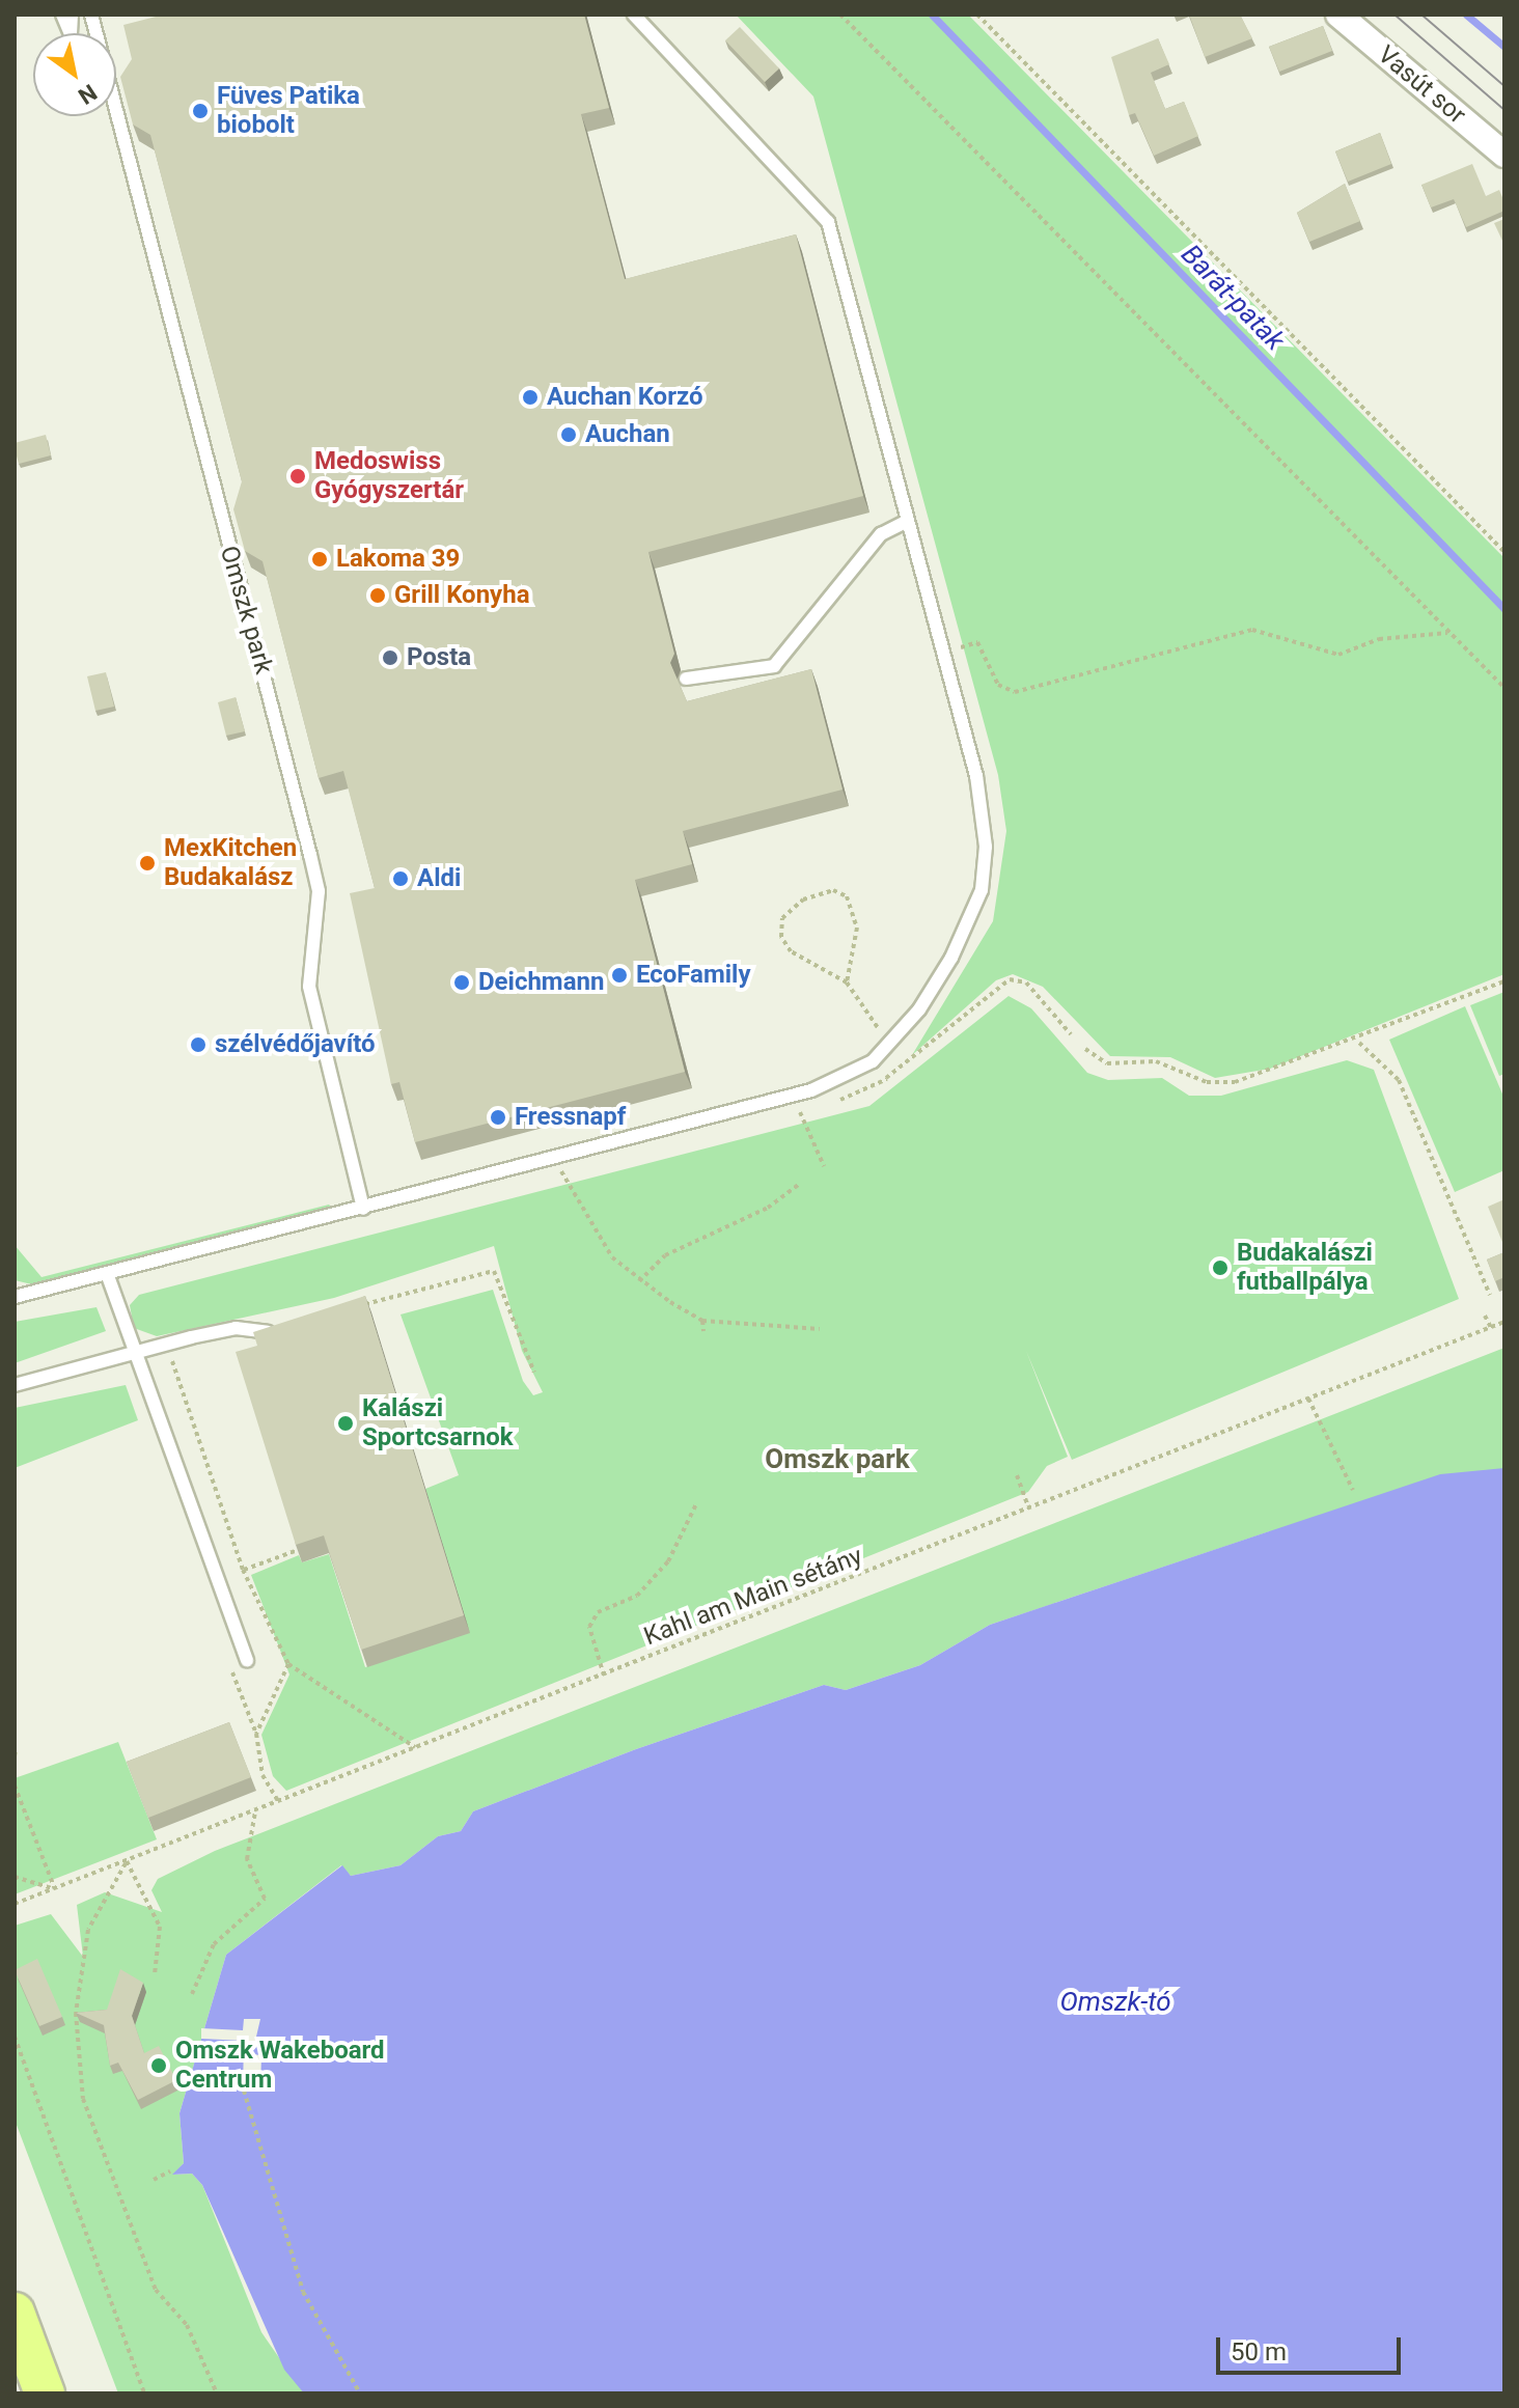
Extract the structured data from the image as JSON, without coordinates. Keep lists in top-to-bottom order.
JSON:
{
  "streets": {
    "street": ["Vasút sor"],
    "lane": ["Omszk park"],
    "path": ["Kahl am Main sétány"]
  },
  "districts": ["Omszk park"],
  "water": ["Barát-patak", "Omszk-tó"],
  "places": [
    "Füves Patika biobolt",
    "Auchan Korzó",
    "Auchan",
    "Medoswiss Gyógyszertár",
    "Lakoma 39",
    "Grill Konyha",
    "Posta",
    "MexKitchen Budakalász",
    "Aldi",
    "EcoFamily",
    "Deichmann",
    "szélvédőjavító",
    "Fressnapf",
    "Budakalászi futballpálya",
    "Kalászi Sportcsarnok",
    "Omszk Wakeboard Centrum"
  ],
  "scale_bar": "50 m",
  "north": "bottom right"
}
